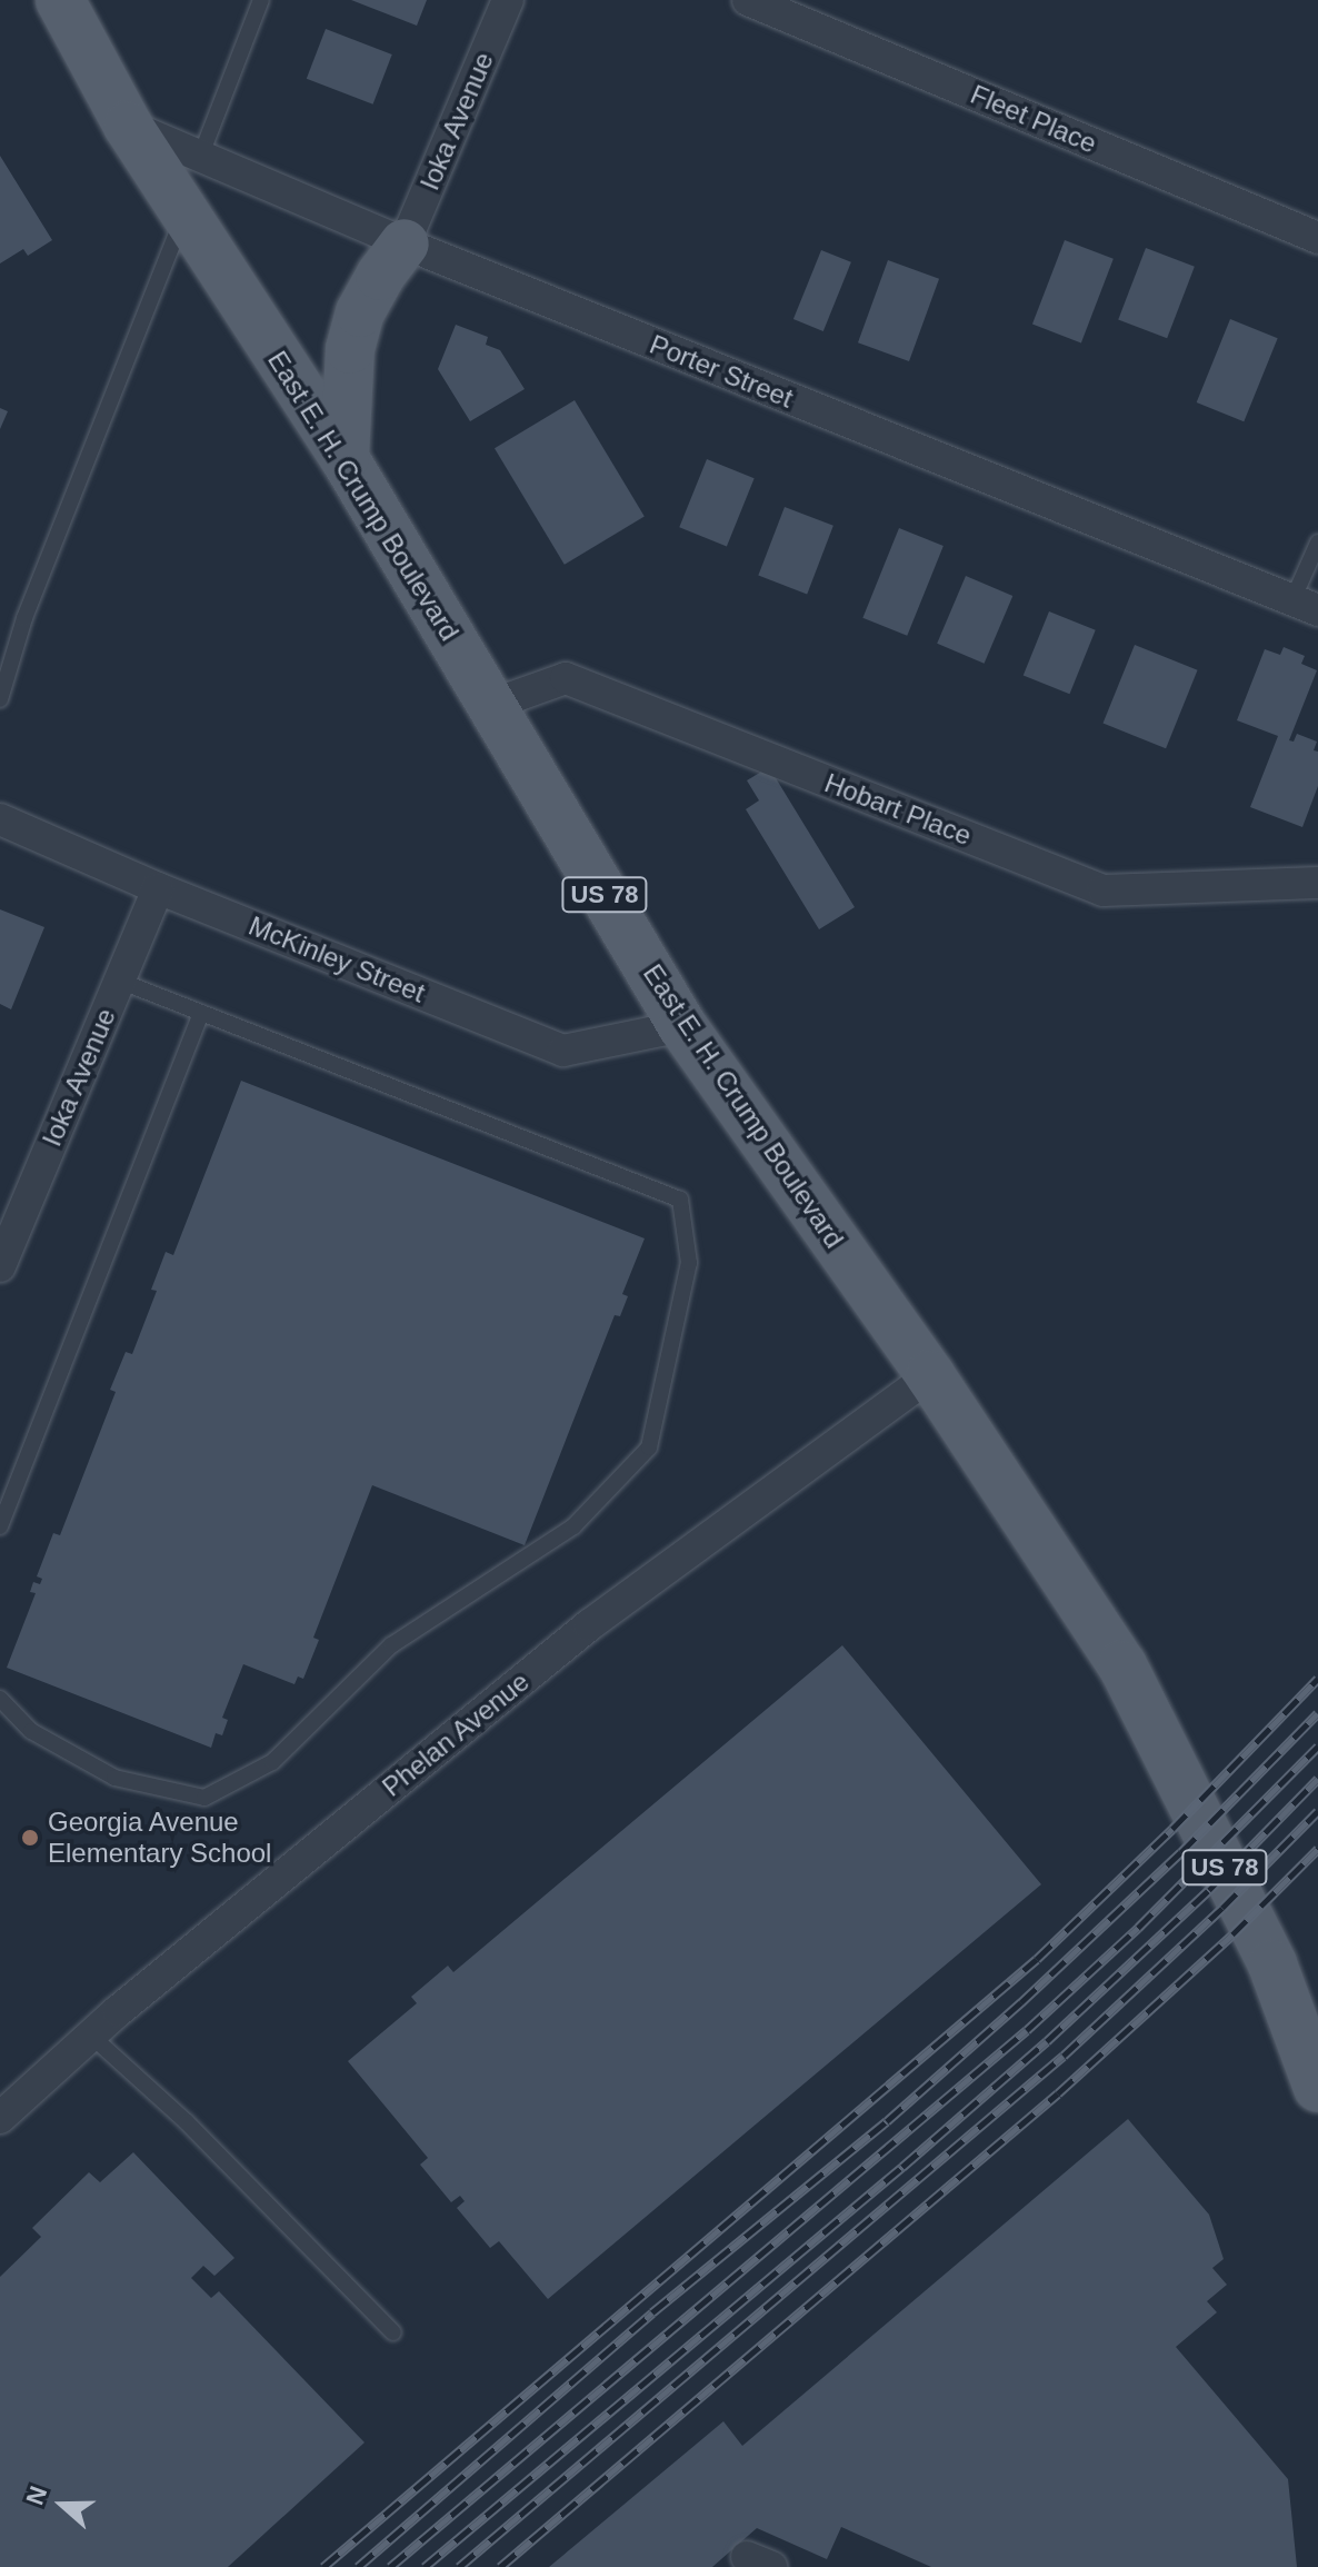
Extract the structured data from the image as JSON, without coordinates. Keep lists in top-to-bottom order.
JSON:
{
  "streets": {
    "main road": ["East E. H. Crump Boulevard", "US 78"],
    "street": [
      "Fleet Place",
      "Ioka Avenue",
      "Porter Street",
      "Hobart Place",
      "McKinley Street",
      "Phelan Avenue"
    ]
  },
  "crossings": [
    ["Ioka Avenue", "Porter Street"],
    ["Ioka Avenue", "McKinley Street"],
    ["Porter Street", "East E. H. Crump Boulevard"],
    ["East E. H. Crump Boulevard", "Hobart Place"],
    ["East E. H. Crump Boulevard", "McKinley Street"],
    ["East E. H. Crump Boulevard", "Phelan Avenue"]
  ],
  "places": ["Georgia Avenue Elementary School"],
  "north": "left"
}
